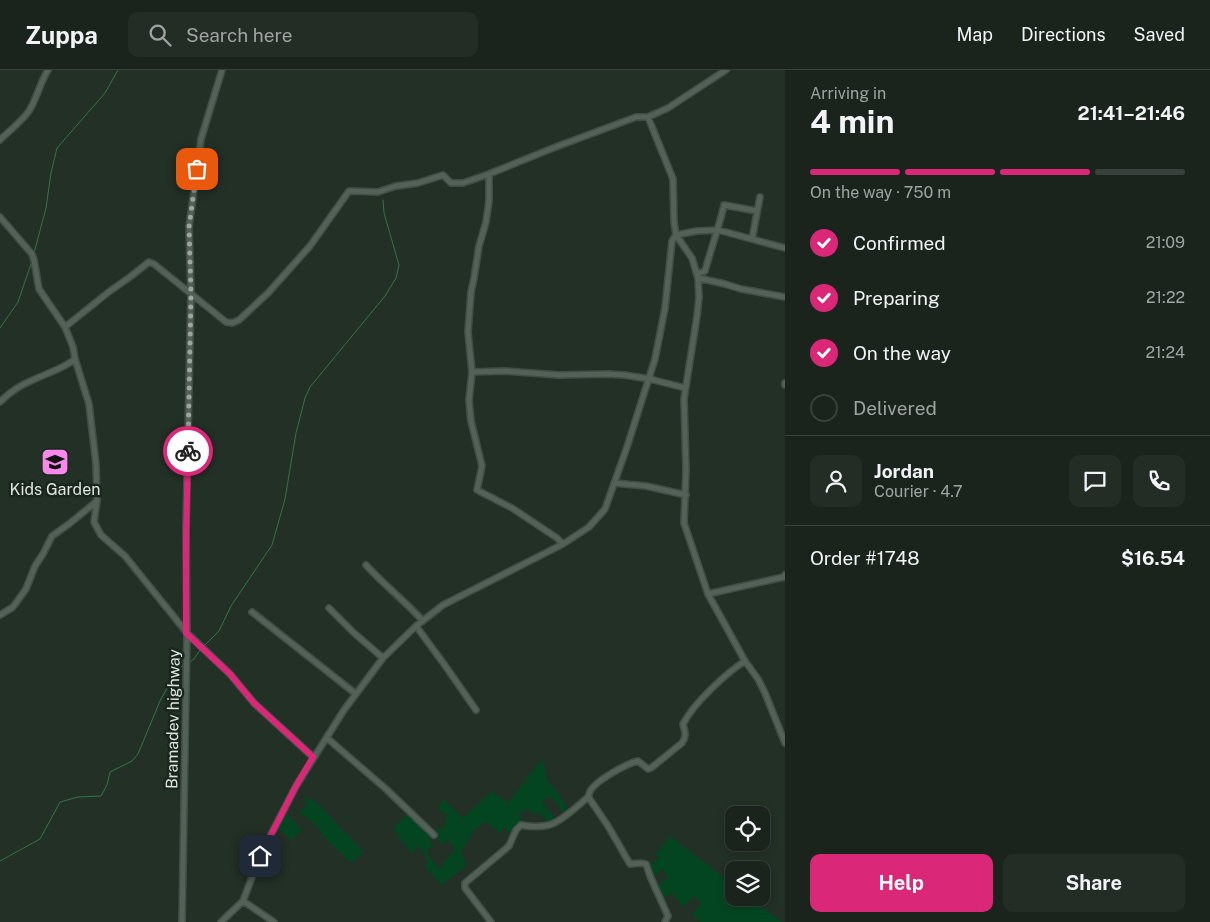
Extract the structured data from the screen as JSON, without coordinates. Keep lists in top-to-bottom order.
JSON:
{
  "streets": {
    "street": ["Bramadev highway"]
  },
  "places": {
    "school or university": ["Kids Garden"]
  },
  "page": {
    "header": "Zuppa",
    "search": "Search here",
    "nav": ["Map", "Directions", "Saved"],
    "heading": ["4 min", "Arriving in", "21:41–21:46"],
    "panel": [
      "Jordan",
      "Courier · 4.7",
      "Order #1748",
      "$16.54"
    ],
    "bar": "On the way · 750 m",
    "list": [
      ["Confirmed", "21:09"],
      ["Preparing", "21:22"],
      ["On the way", "21:24"],
      "Delivered"
    ],
    "buttons": ["Help", "Share"]
  }
}
